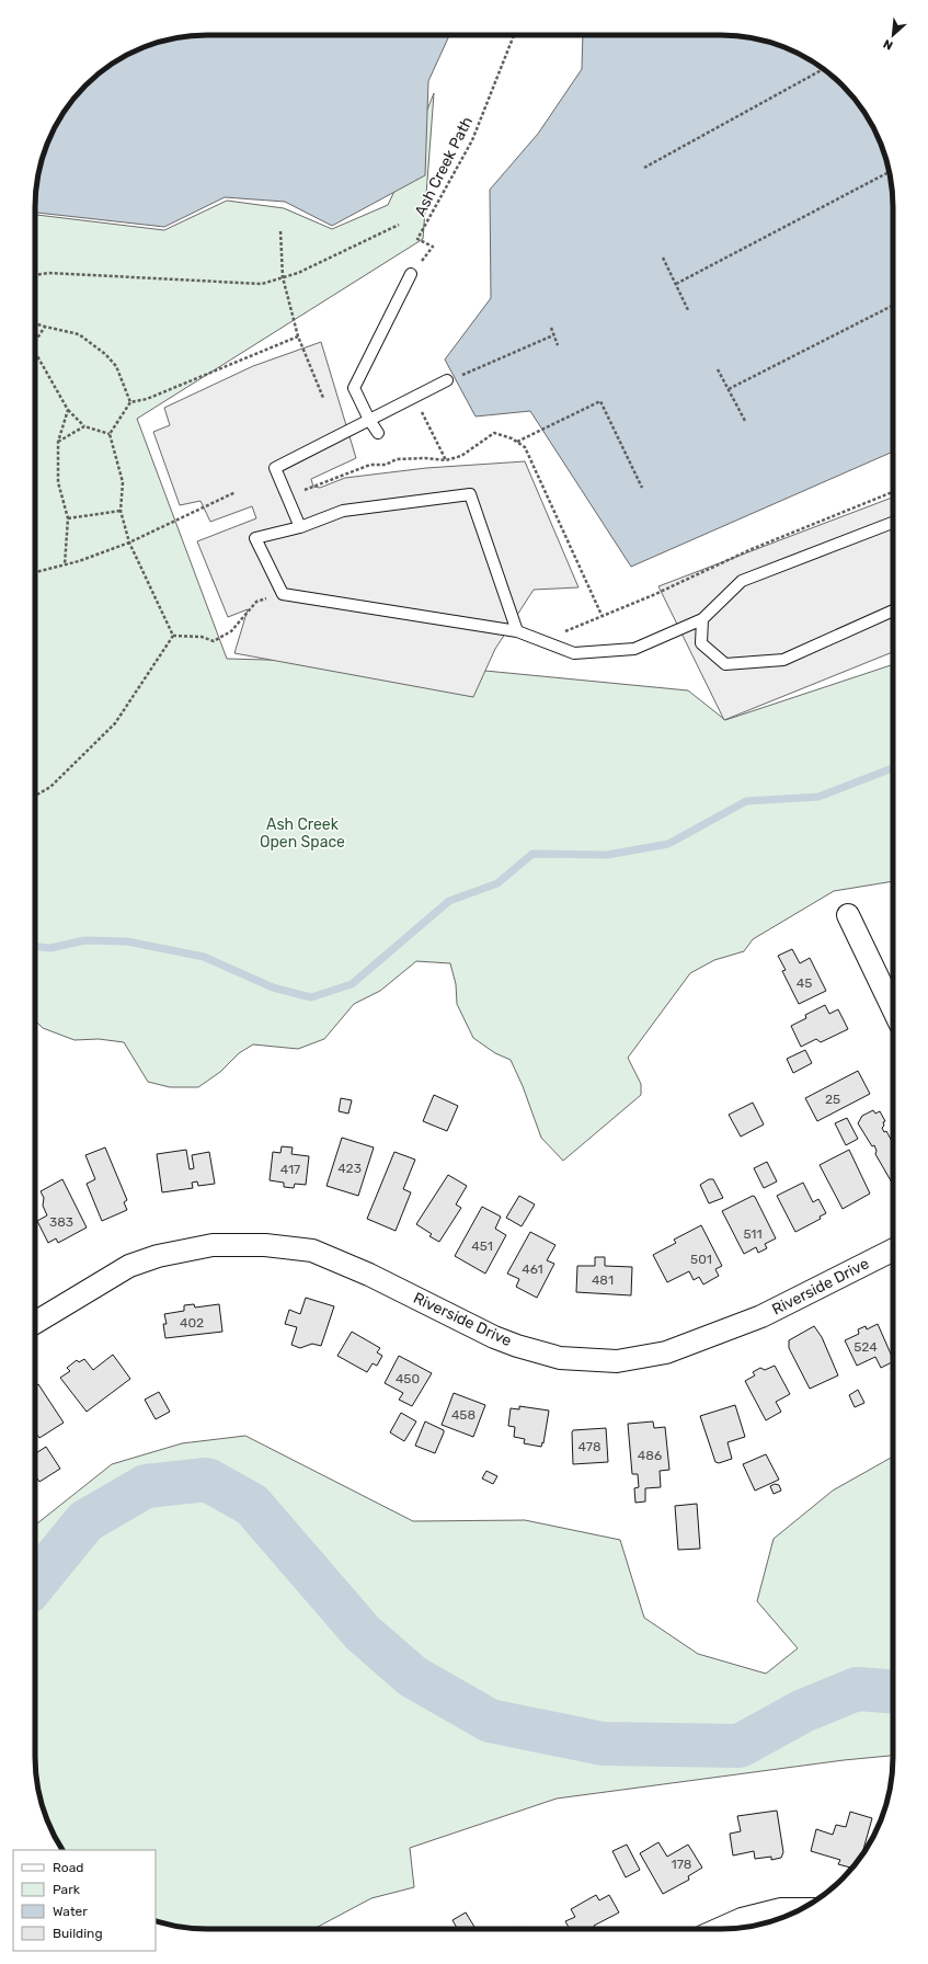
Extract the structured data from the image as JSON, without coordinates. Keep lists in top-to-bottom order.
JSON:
{
  "streets": {
    "street": ["Riverside Drive"],
    "path": ["Ash Creek Path"]
  },
  "parks": ["Ash Creek Open Space"],
  "house_numbers": [
    "45",
    "25",
    "423",
    "417",
    "383",
    "511",
    "451",
    "501",
    "461",
    "481",
    "402",
    "524",
    "450",
    "458",
    "478",
    "486",
    "178"
  ],
  "legend": [
    "Road",
    "Park",
    "Water",
    "Building"
  ],
  "north": "bottom left"
}
